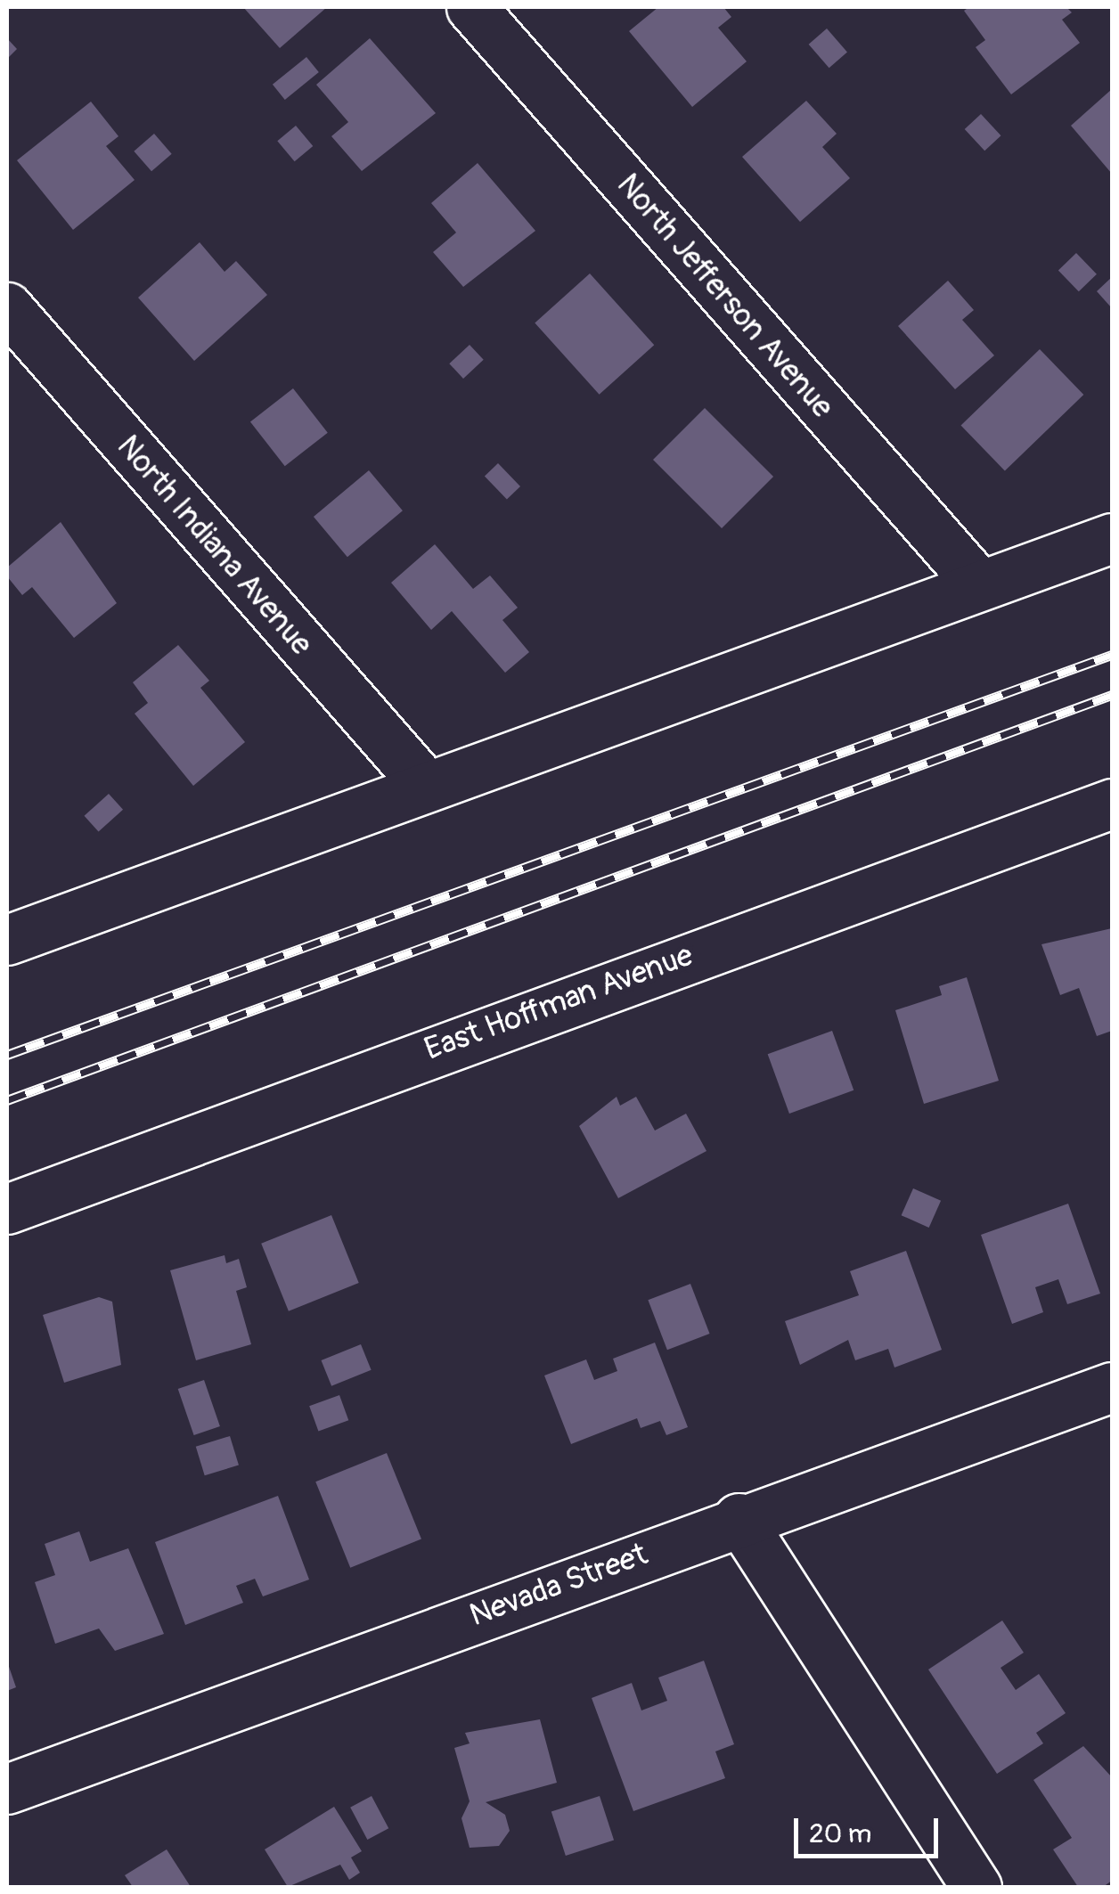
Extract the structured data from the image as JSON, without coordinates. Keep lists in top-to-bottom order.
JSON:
{
  "streets": {
    "street": [
      "North Jefferson Avenue",
      "North Indiana Avenue",
      "East Hoffman Avenue",
      "Nevada Street"
    ]
  },
  "scale_bar": "20 m"
}
